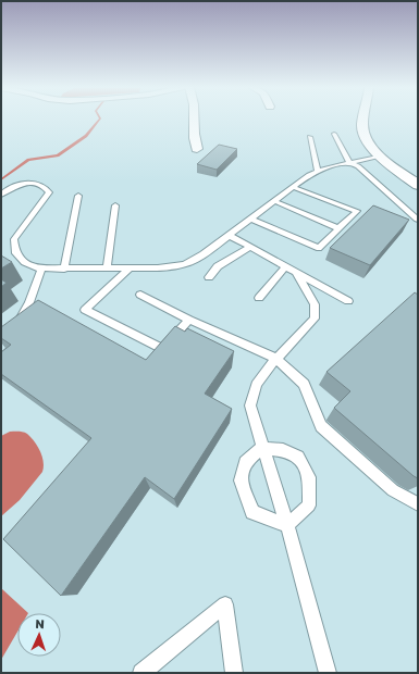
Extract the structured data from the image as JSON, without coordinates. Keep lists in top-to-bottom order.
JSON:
{
  "north": "top"
}
